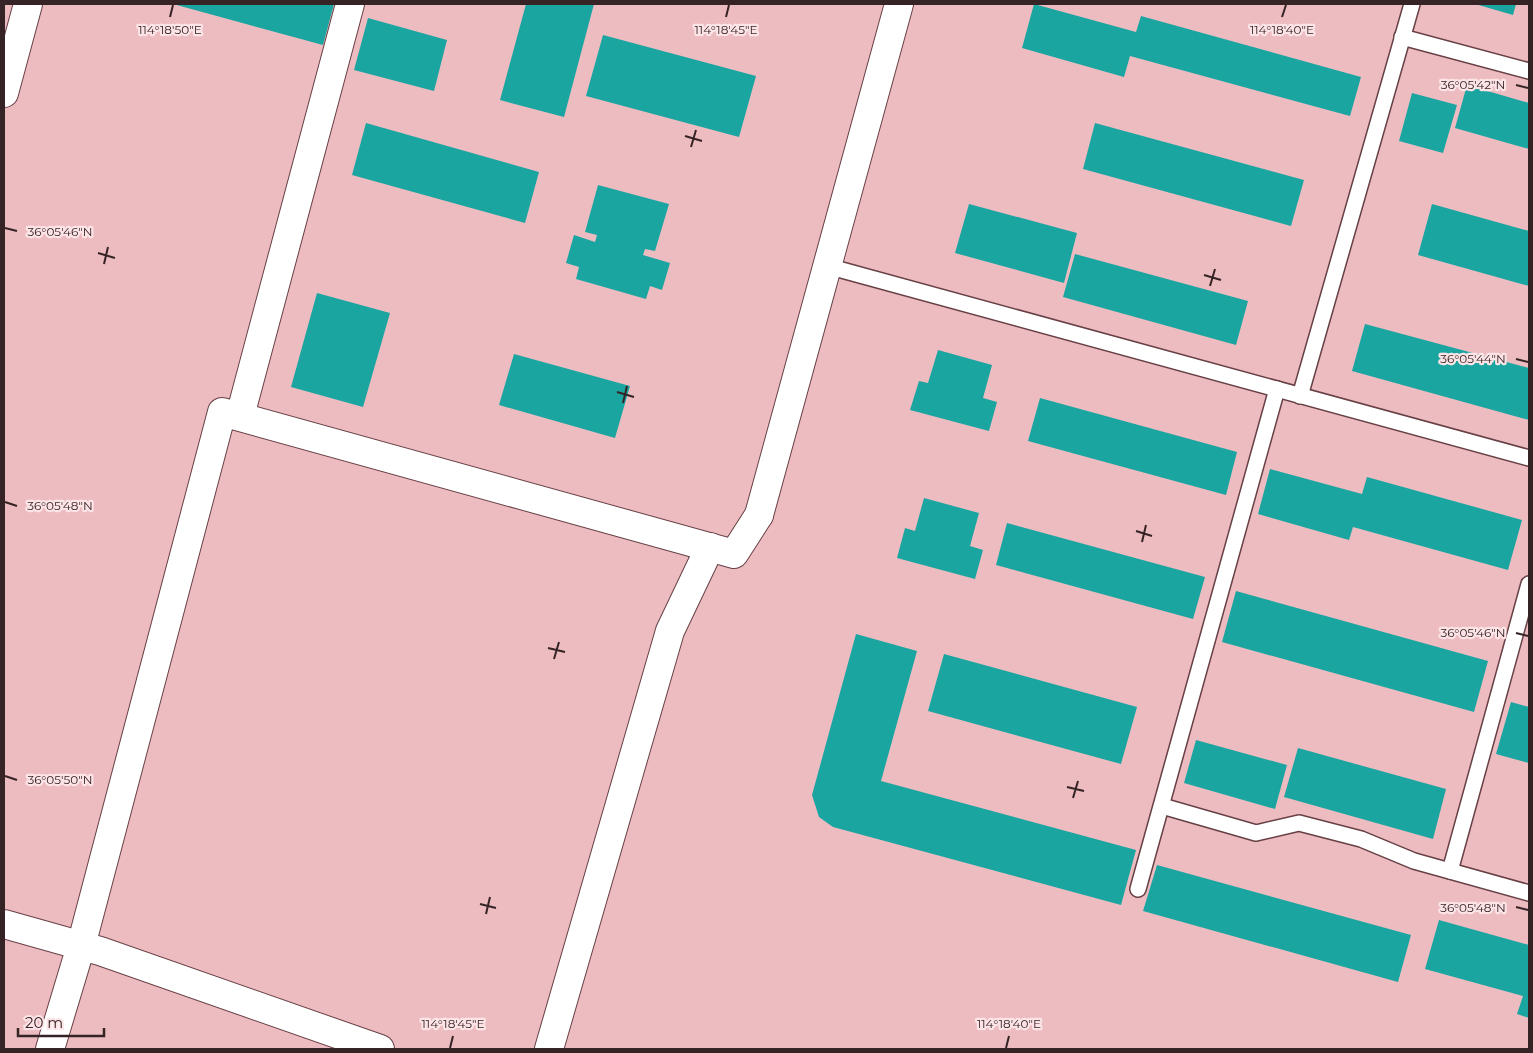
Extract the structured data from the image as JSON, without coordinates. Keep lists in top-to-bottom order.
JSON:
{
  "scale_bar": "20 m",
  "coordinates": [
    "114°18'50\"E",
    "114°18'45\"E",
    "114°18'40\"E",
    "36°05'42\"N",
    "36°05'46\"N",
    "36°05'44\"N",
    "36°05'48\"N",
    "36°05'50\"N"
  ]
}
